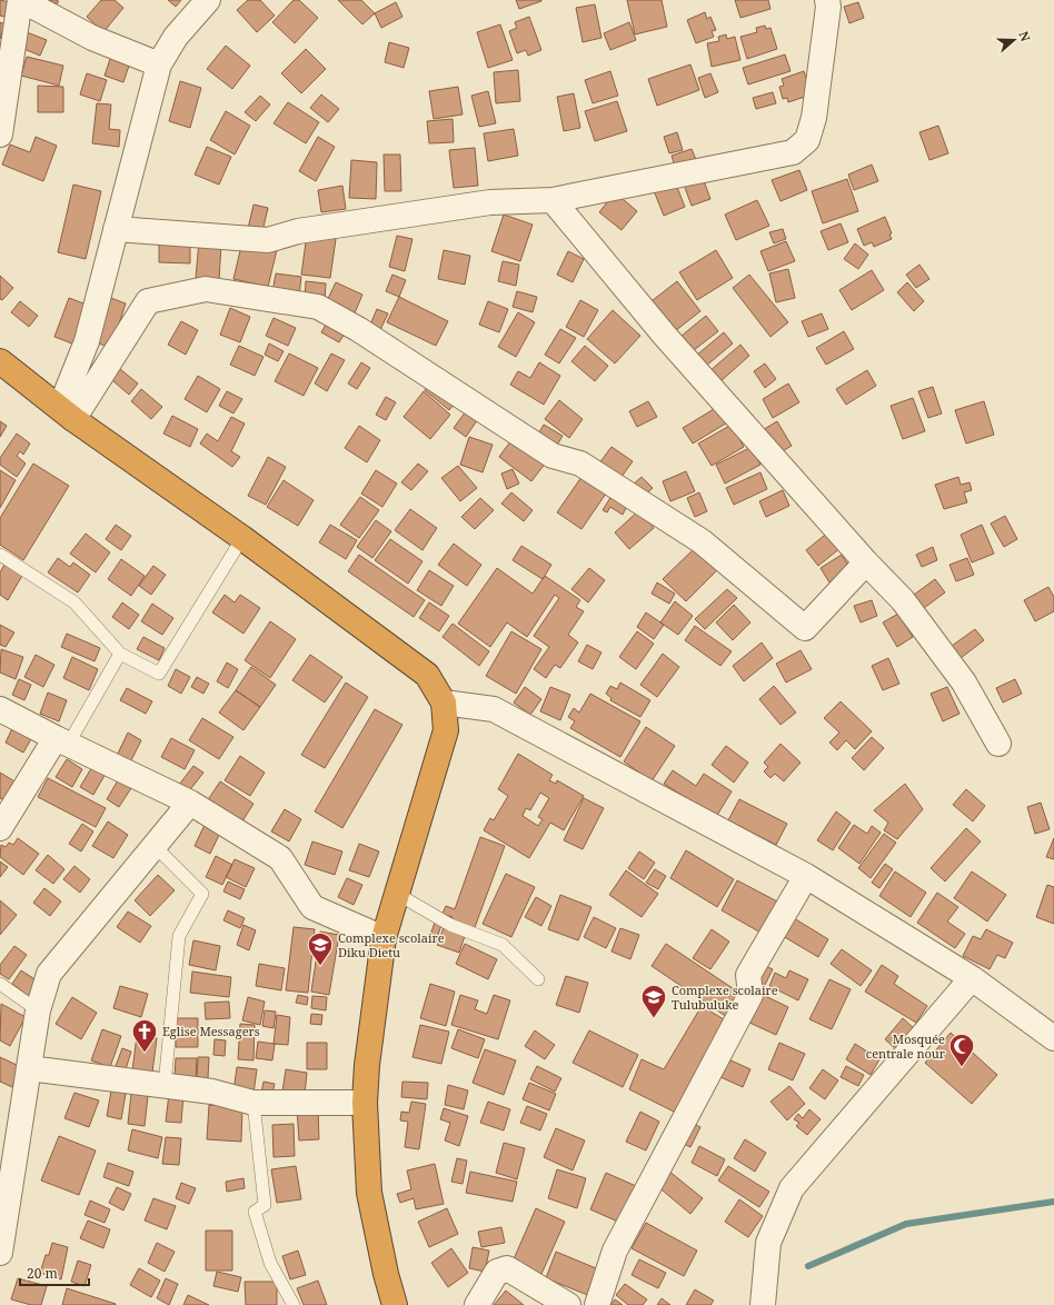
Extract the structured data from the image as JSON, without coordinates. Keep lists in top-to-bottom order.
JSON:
{
  "places": {
    "school or university": ["Complexe scolaire Diku Dietu", "Complexe scolaire Tulubuluke"],
    "church": ["Eglise Messagers"],
    "mosque": ["Mosquée centrale nour"]
  },
  "scale_bar": "20 m",
  "north": "right"
}
